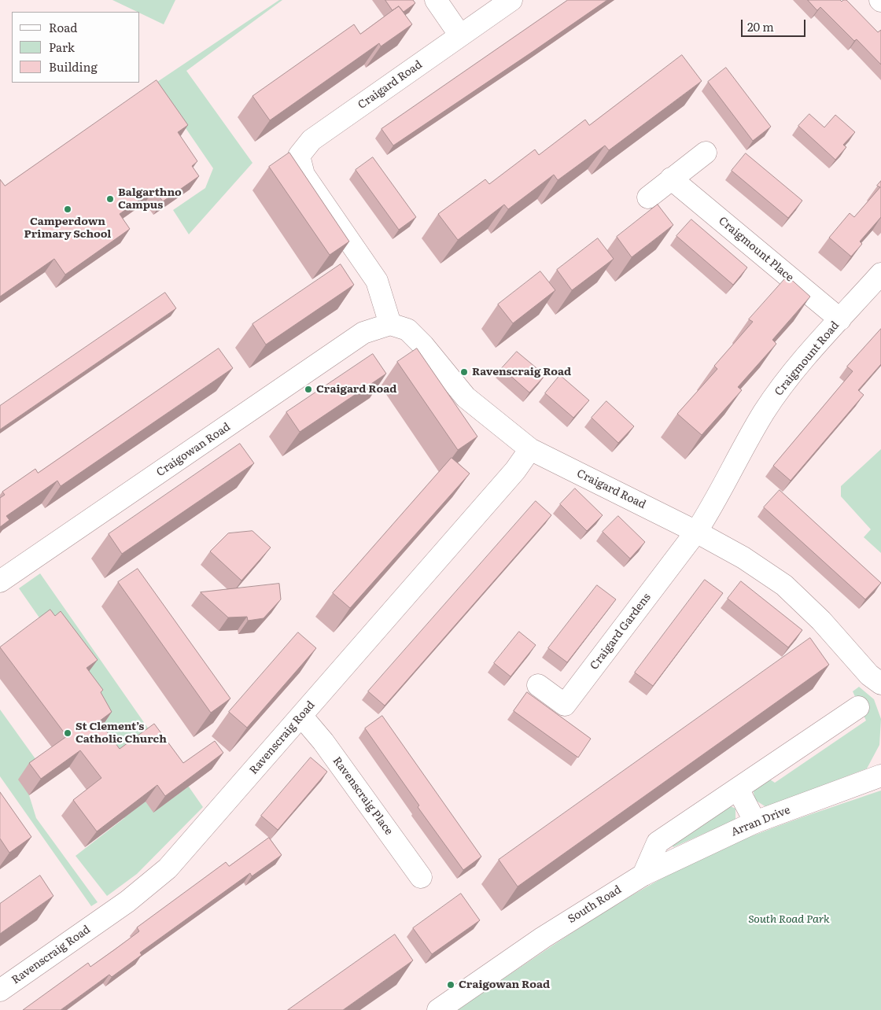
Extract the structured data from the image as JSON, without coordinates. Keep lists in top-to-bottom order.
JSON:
{
  "streets": {
    "street": [
      "Craigard Road",
      "Craigmount Place",
      "Craigmount Road",
      "Craigowan Road",
      "Craigard Gardens",
      "Ravenscraig Road",
      "Ravenscraig Place",
      "Arran Drive",
      "South Road"
    ]
  },
  "crossings": [
    ["Craigard Road", "Craigmount Road"],
    ["Craigard Road", "Craigowan Road"],
    ["Craigard Road", "Craigard Gardens"],
    ["Craigard Road", "Ravenscraig Road"],
    ["Craigmount Place", "Craigmount Road"],
    ["Craigmount Road", "Craigard Gardens"],
    ["Ravenscraig Road", "Ravenscraig Place"],
    ["Arran Drive", "South Road"]
  ],
  "parks": ["South Road Park"],
  "places": [
    "Balgarthno Campus",
    "Camperdown Primary School",
    "Ravenscraig Road",
    "Craigard Road",
    "St Clement’s Catholic Church",
    "Craigowan Road"
  ],
  "legend": ["Road", "Park", "Building"],
  "scale_bar": "20 m"
}
